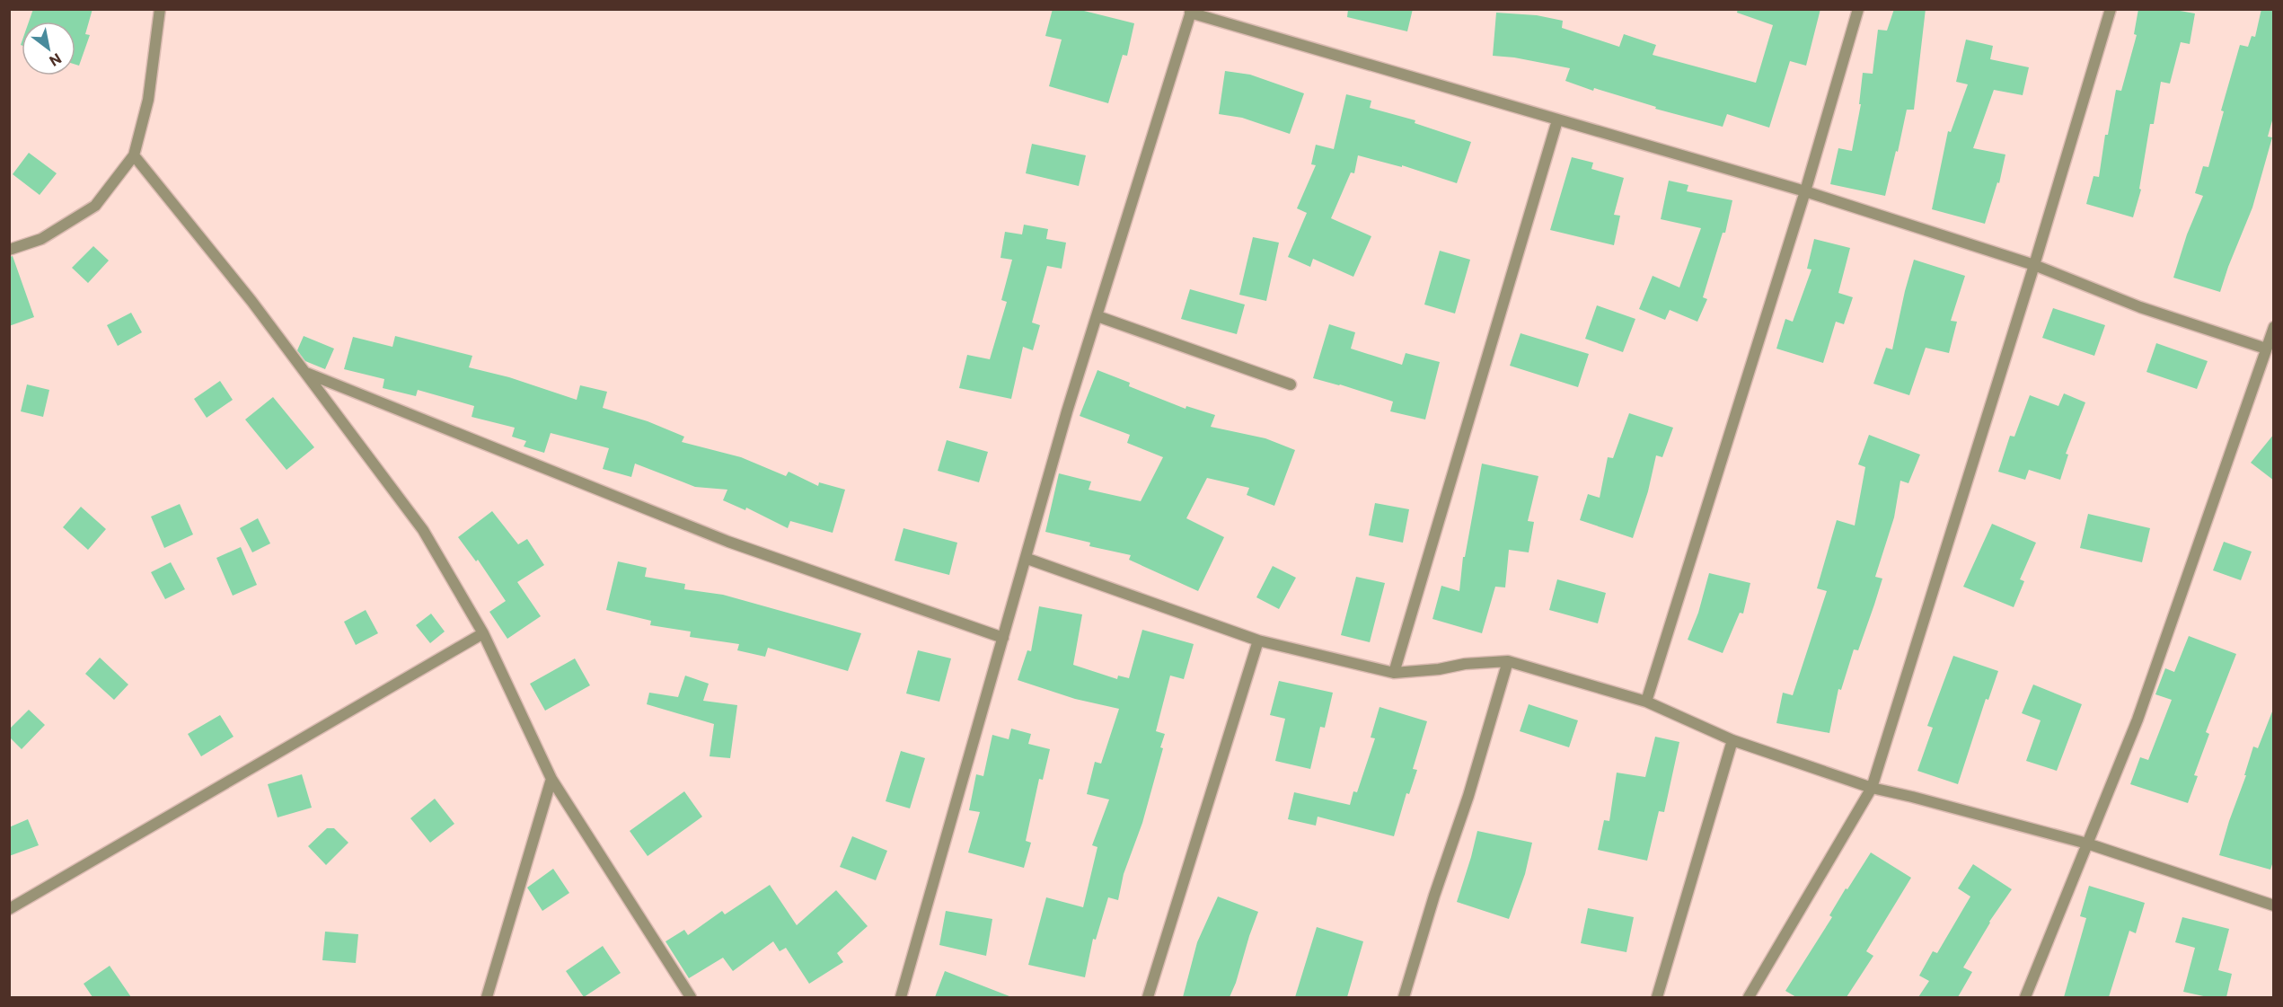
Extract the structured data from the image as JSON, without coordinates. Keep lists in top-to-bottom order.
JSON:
{
  "north": "bottom right"
}
